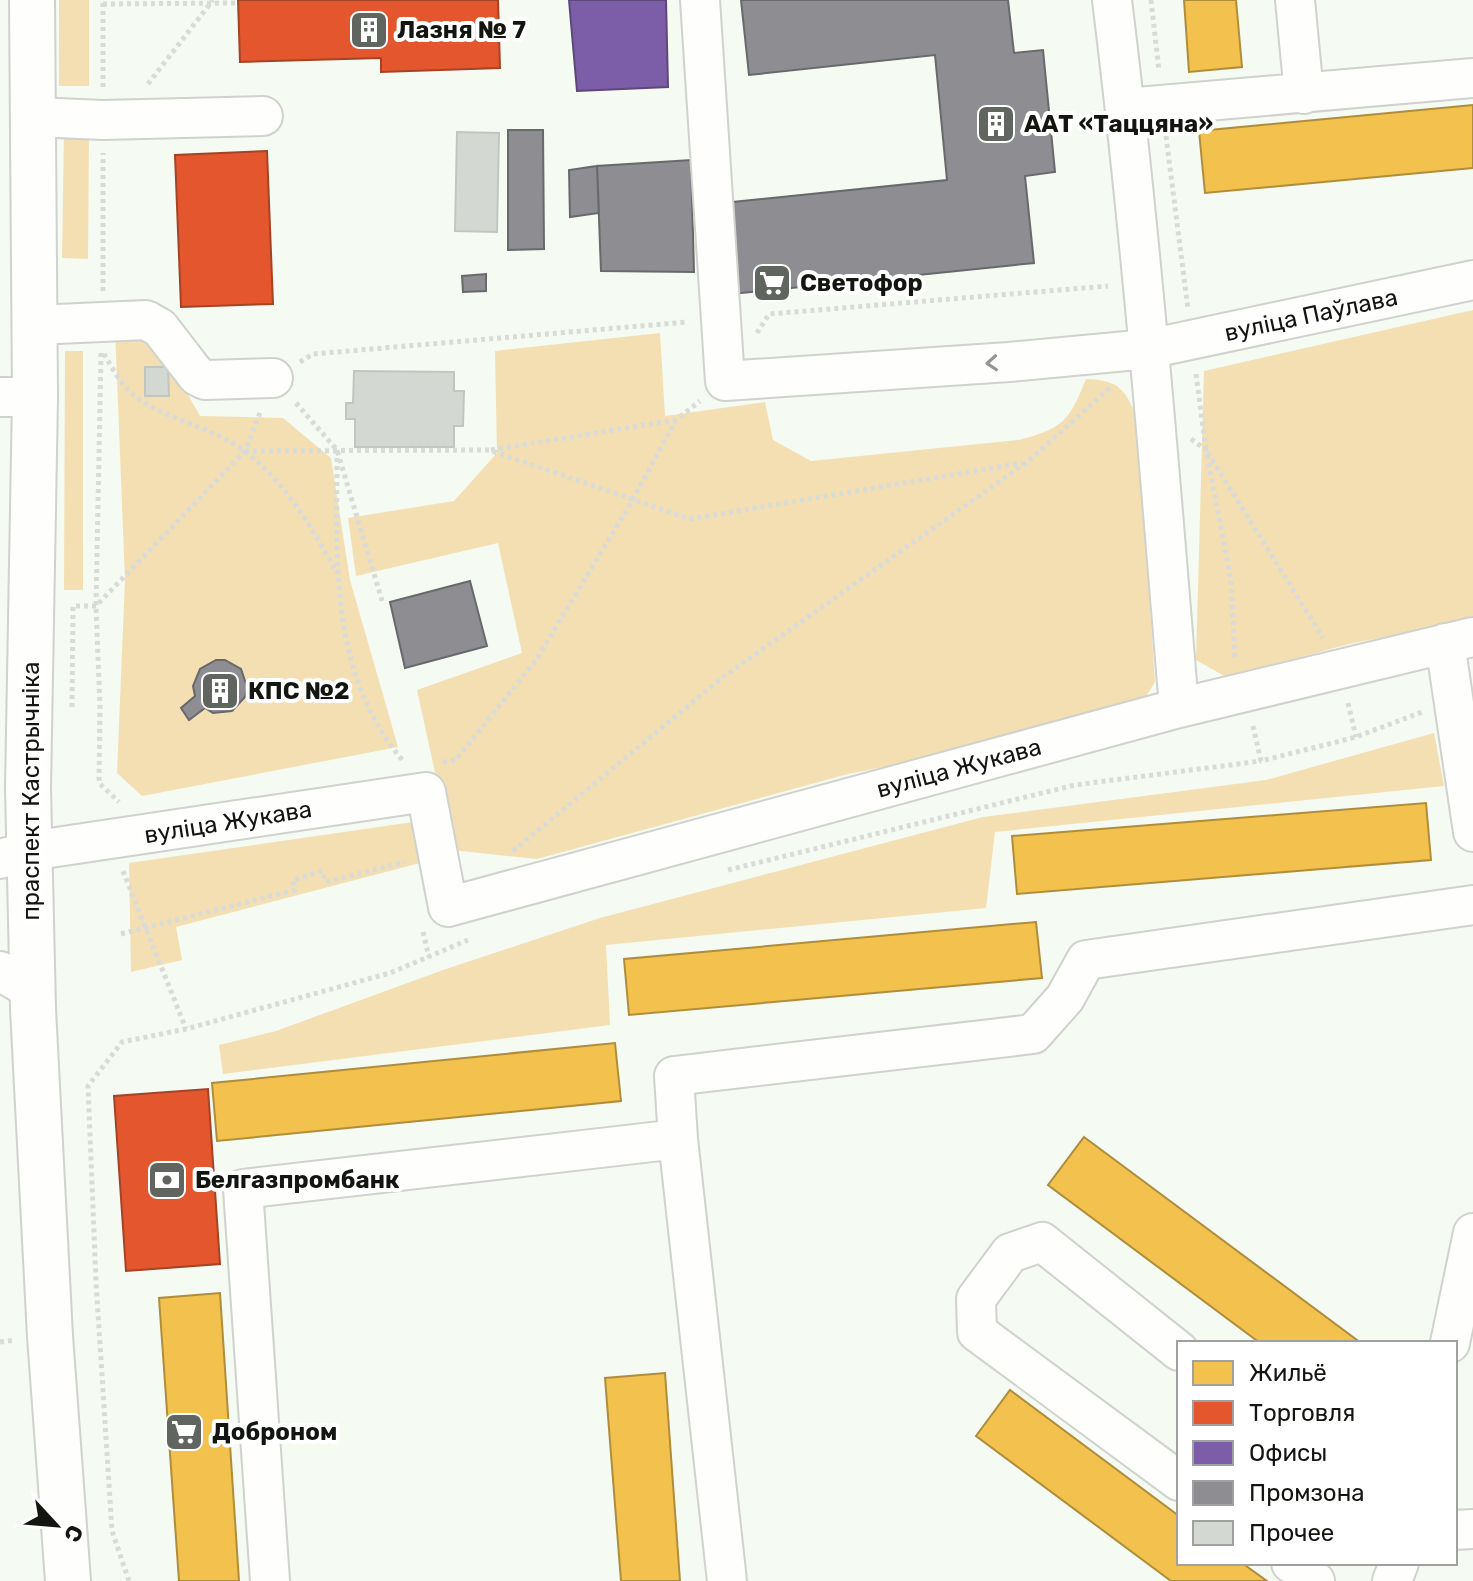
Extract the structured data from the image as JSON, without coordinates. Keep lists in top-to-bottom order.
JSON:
{
  "streets": {
    "main road": ["праспект Кастрычніка"],
    "street": ["вуліца Паўлава", "вуліца Жукава"]
  },
  "crossings": [
    ["вуліца Жукава", "праспект Кастрычніка"]
  ],
  "one_way": ["вуліца Паўлава"],
  "places": {
    "building": ["Лазня № 7", "ААТ «Таццяна»", "КПС №2"],
    "supermarket": ["Светофор", "Доброном"],
    "bank": ["Белгазпромбанк"]
  },
  "legend": [
    "Жильё",
    "Торговля",
    "Офисы",
    "Промзона",
    "Прочее"
  ],
  "north": "bottom right"
}
